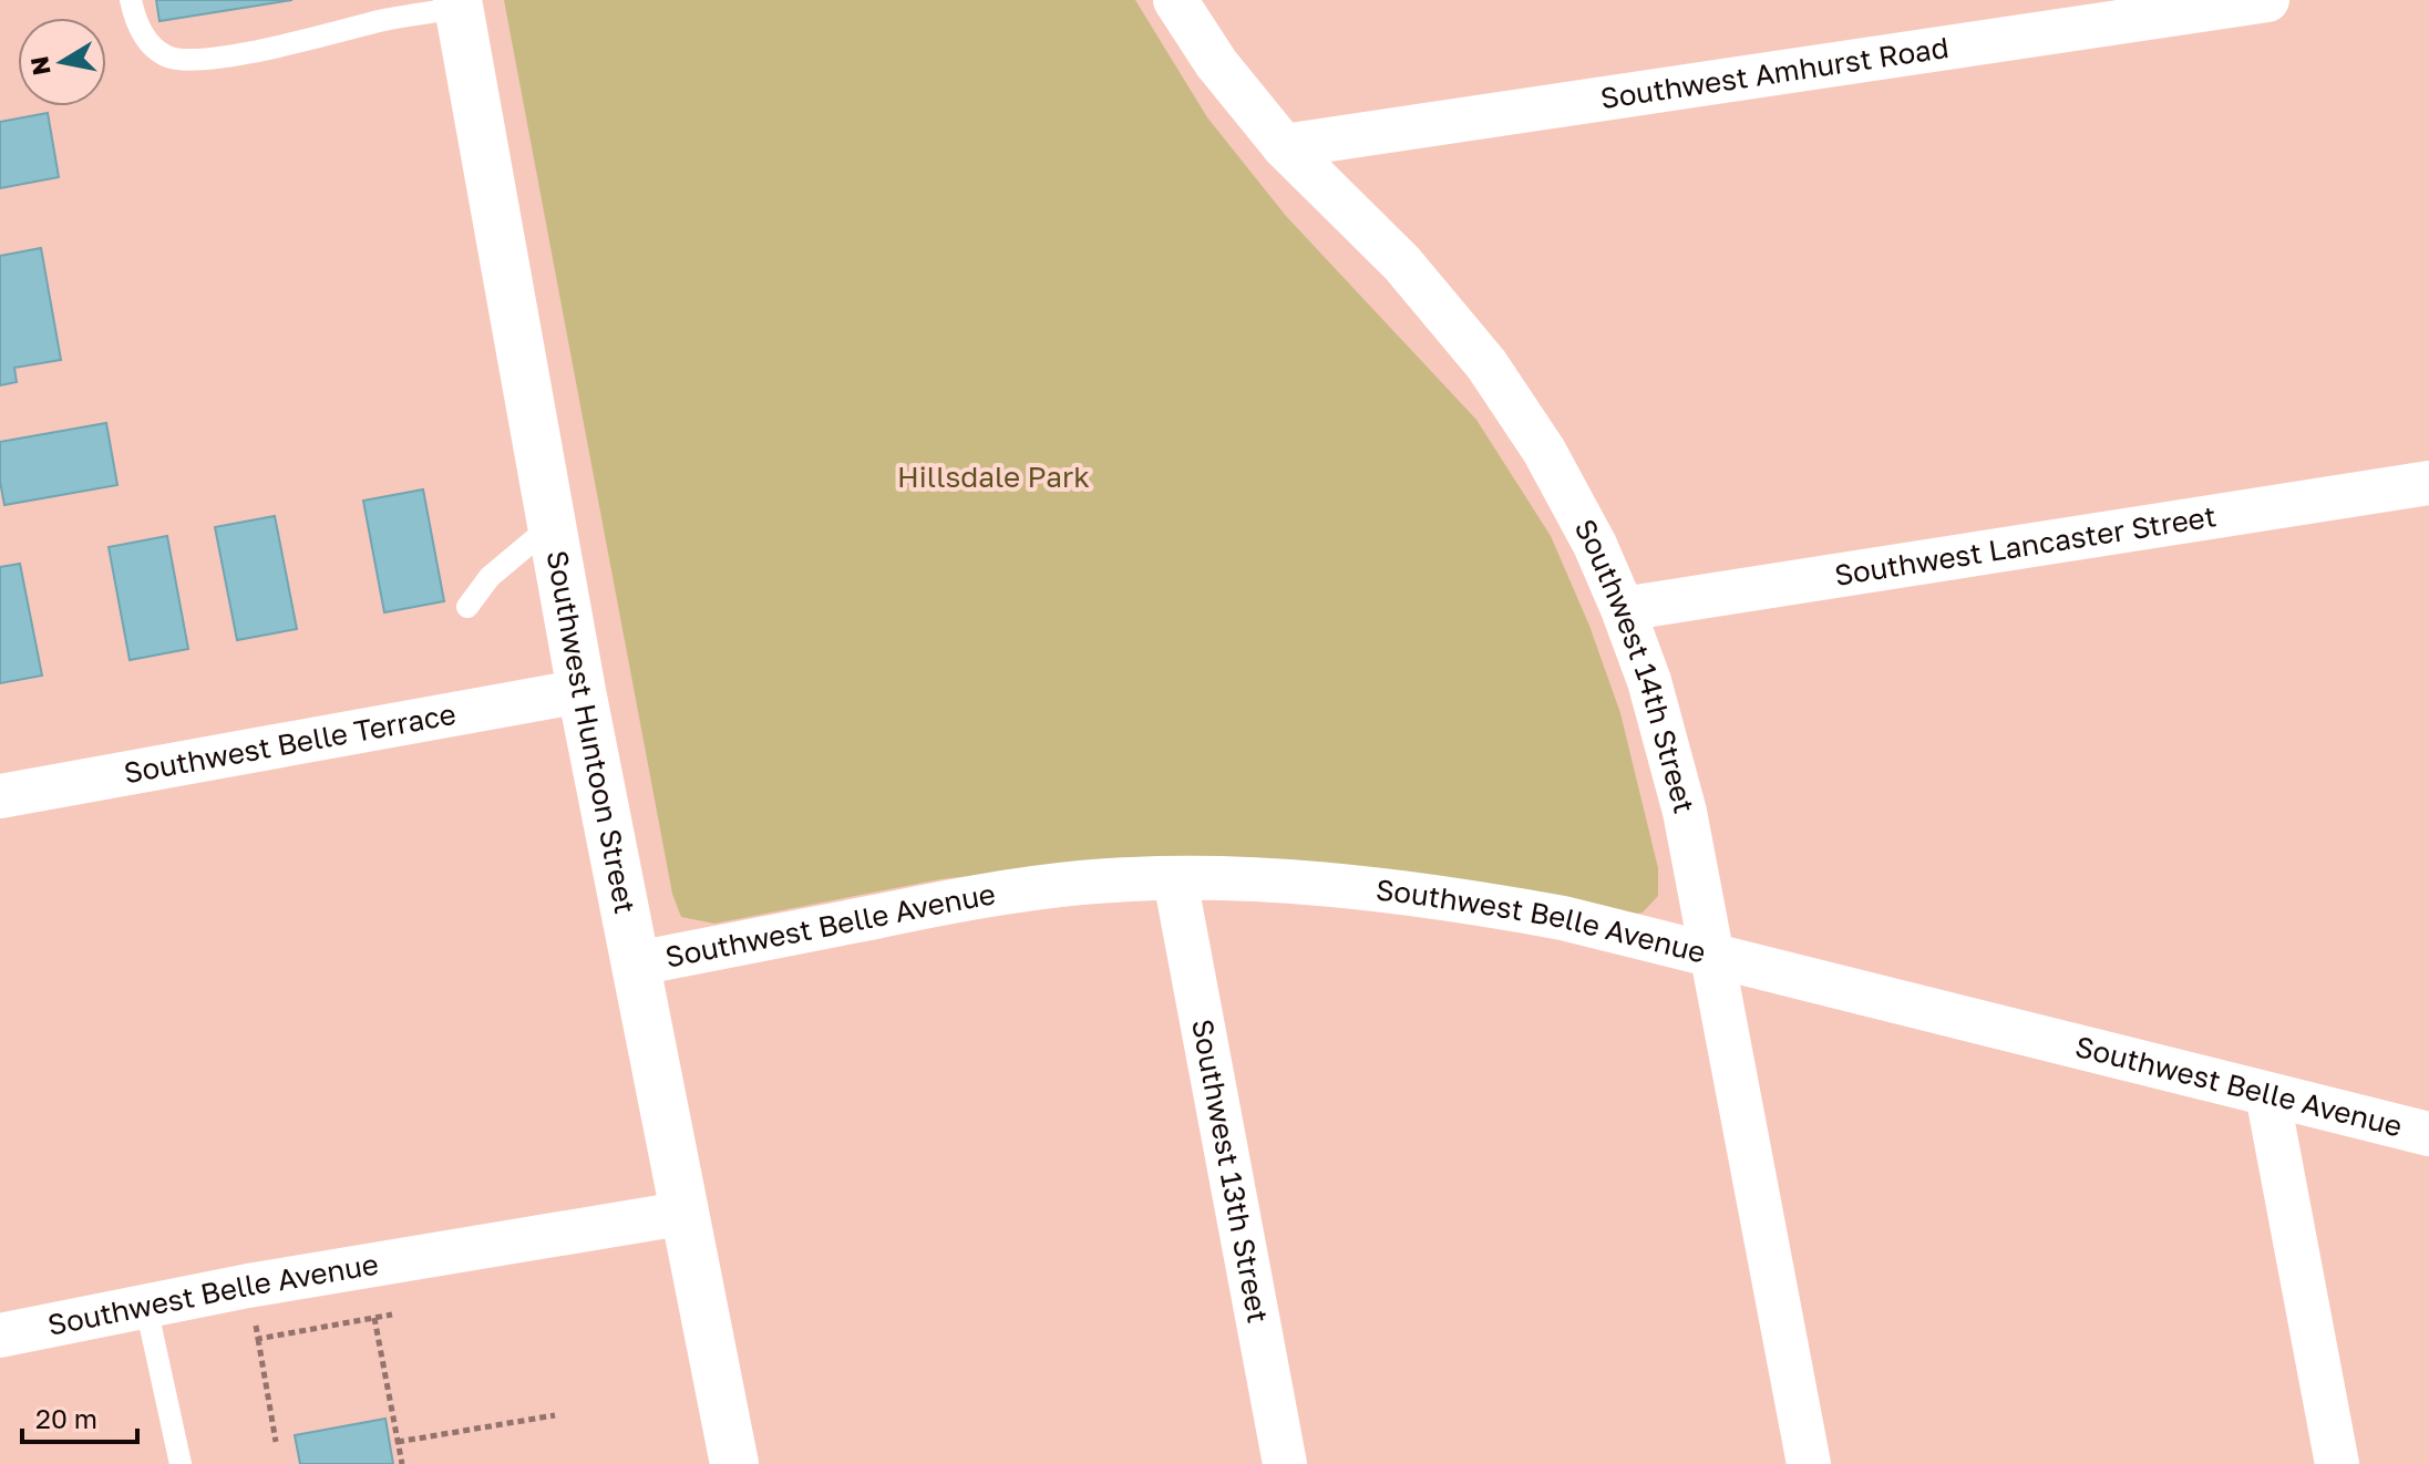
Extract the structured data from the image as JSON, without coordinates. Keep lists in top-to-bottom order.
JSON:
{
  "streets": {
    "main road": ["Southwest Huntoon Street"],
    "street": [
      "Southwest Amhurst Road",
      "Southwest Lancaster Street",
      "Southwest 14th Street",
      "Southwest Belle Terrace",
      "Southwest Belle Avenue",
      "Southwest 13th Street"
    ]
  },
  "crossings": [
    ["Southwest Amhurst Road", "Southwest 14th Street"],
    ["Southwest Lancaster Street", "Southwest 14th Street"],
    ["Southwest 14th Street", "Southwest Belle Avenue"],
    ["Southwest Huntoon Street", "Southwest Belle Terrace"],
    ["Southwest Huntoon Street", "Southwest Belle Avenue"],
    ["Southwest Belle Avenue", "Southwest 13th Street"]
  ],
  "parks": ["Hillsdale Park"],
  "scale_bar": "20 m",
  "north": "left"
}
